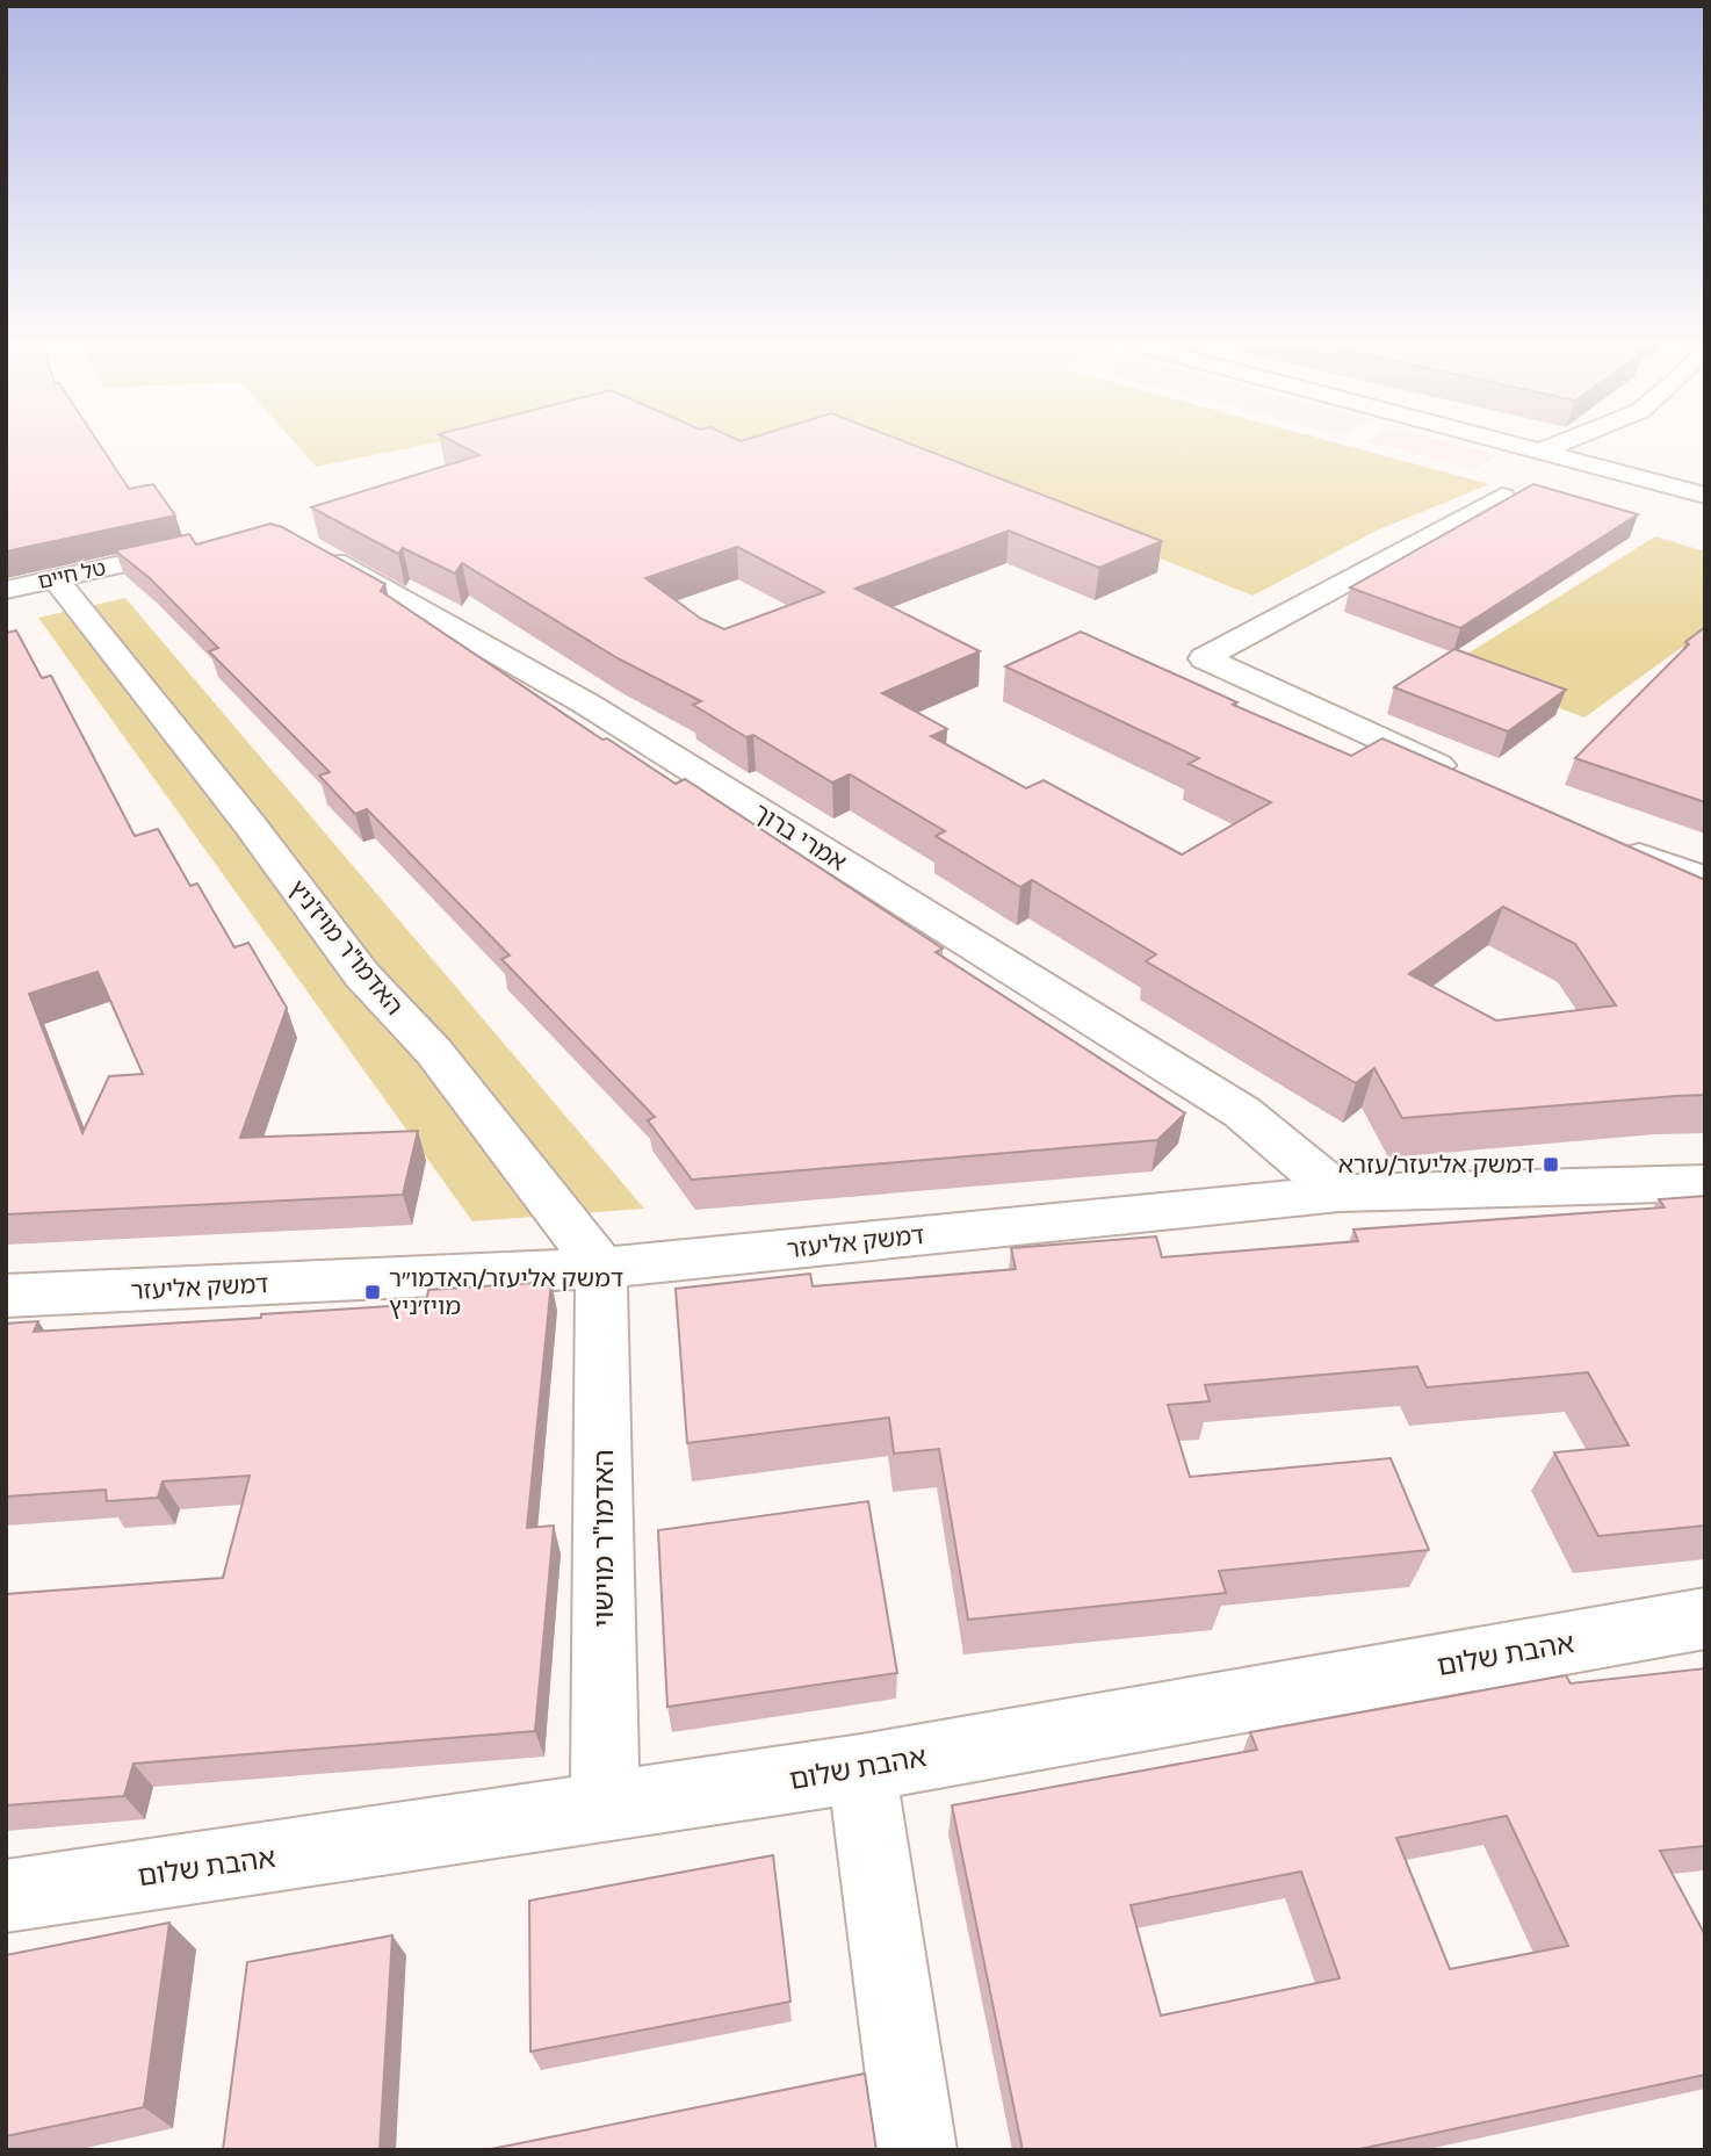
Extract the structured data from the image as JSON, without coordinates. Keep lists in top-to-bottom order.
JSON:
{
  "streets": {
    "street": [
      "טל חיים",
      "אמרי ברוך",
      "האדמו\"ר מויז'ניץ",
      "דמשק אליעזר",
      "האדמו\"ר מוישוי",
      "אהבת שלום"
    ]
  },
  "crossings": [
    ["טל חיים", "האדמו\"ר מויז'ניץ"],
    ["אמרי ברוך", "דמשק אליעזר"],
    ["האדמו\"ר מויז'ניץ", "דמשק אליעזר"],
    ["האדמו\"ר מויז'ניץ", "האדמו\"ר מוישוי"],
    ["דמשק אליעזר", "האדמו\"ר מוישוי"],
    ["האדמו\"ר מוישוי", "אהבת שלום"]
  ],
  "places": {
    "transit": ["דמשק אליעזר/עזרא", "דמשק אליעזר/האדמו״ר מויז׳ניץ"]
  }
}
